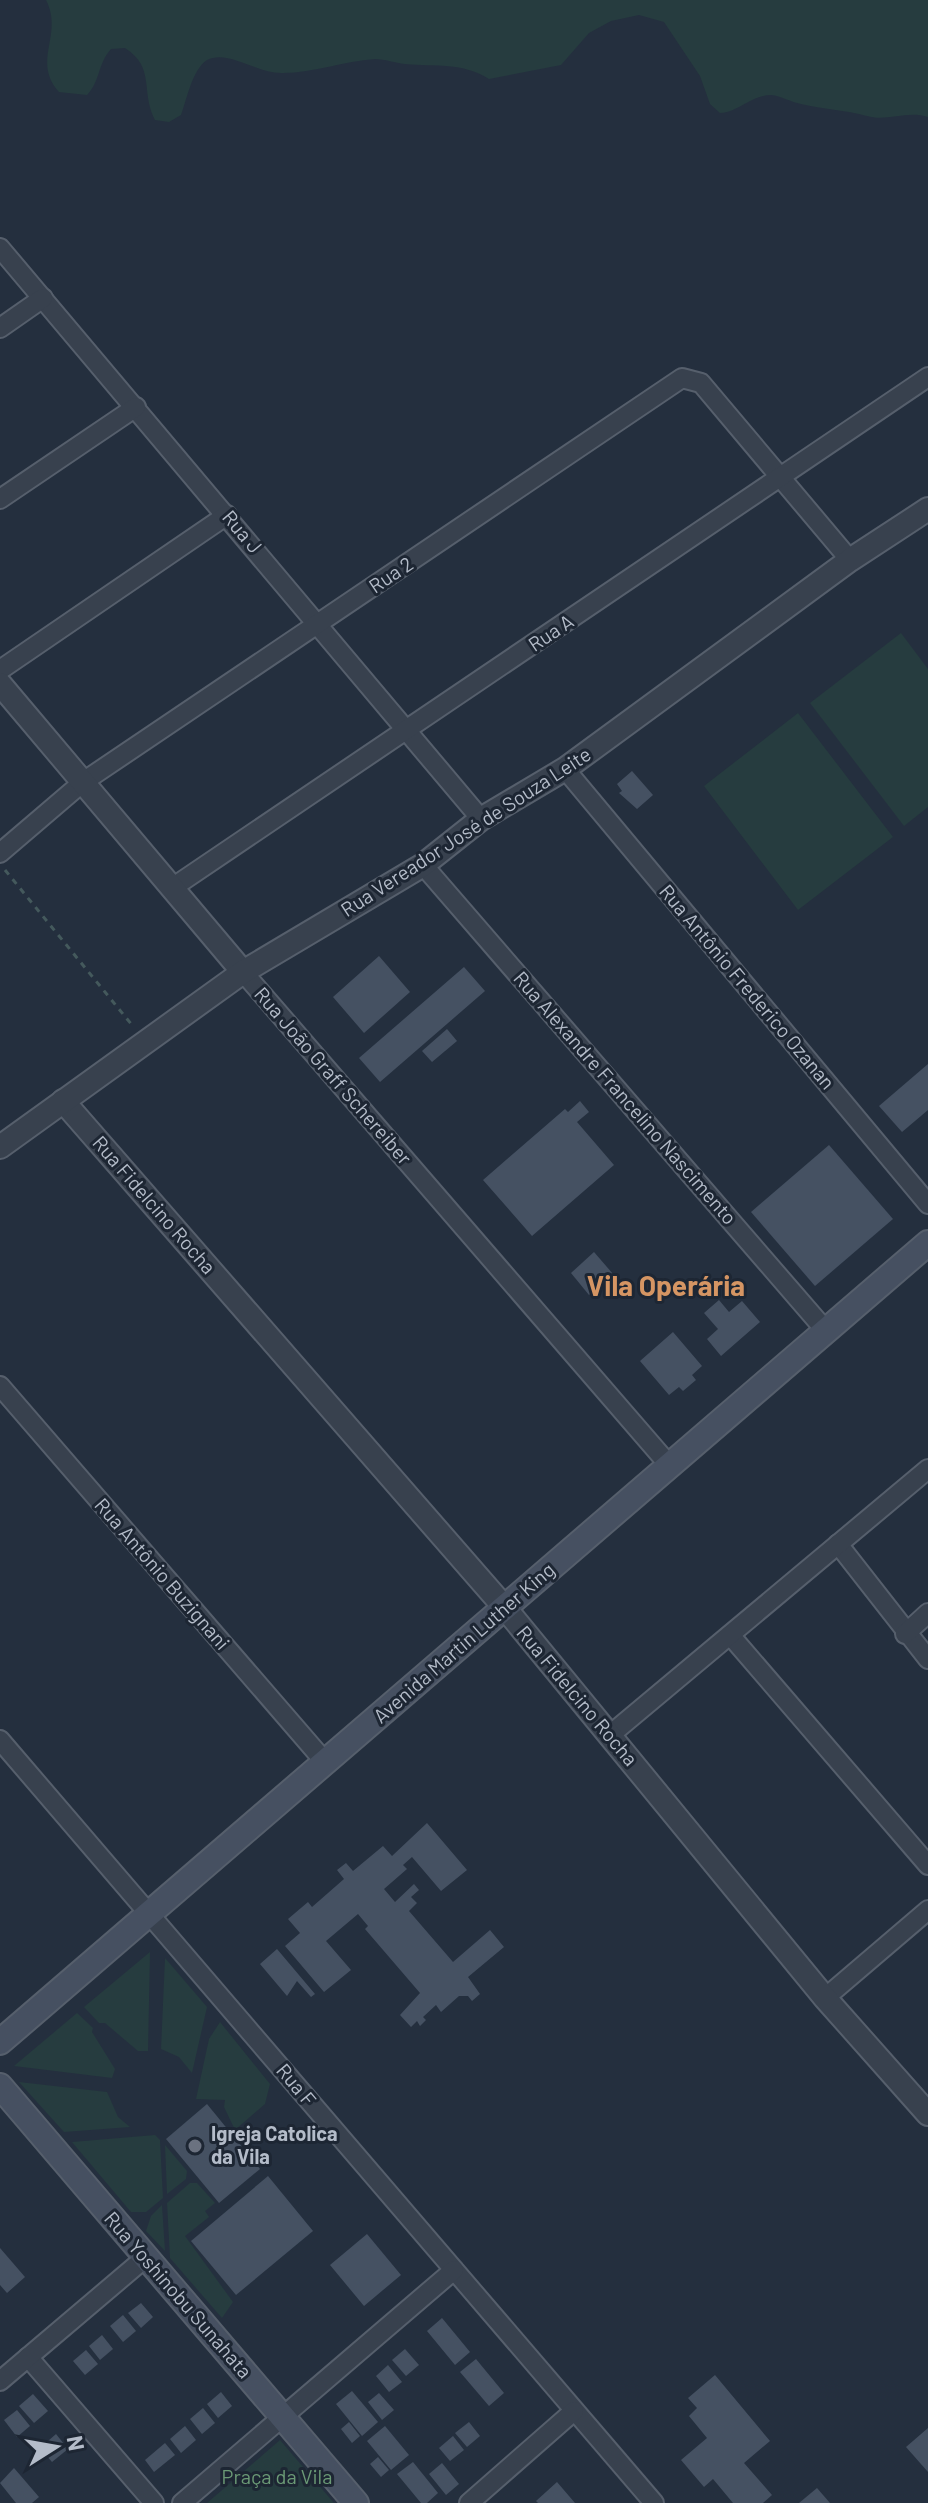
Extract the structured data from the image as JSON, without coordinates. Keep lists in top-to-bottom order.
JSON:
{
  "streets": {
    "main road": ["Avenida Martin Luther King", "Rua Yoshinobu Sunahata"],
    "street": [
      "Rua J",
      "Rua 2",
      "Rua A",
      "Rua Vereador José de Souza Leite",
      "Rua Antônio Frederico Ozanan",
      "Rua João Graff Schereiber",
      "Rua Alexandre Francelino Nascimento",
      "Rua Fidelcino Rocha",
      "Rua Antônio Buzignani",
      "Rua F"
    ]
  },
  "crossings": [
    ["Rua J", "Rua 2"],
    ["Rua J", "Rua A"],
    ["Rua J", "Rua Vereador José de Souza Leite"],
    ["Rua 2", "Rua A"],
    ["Rua 2", "Rua João Graff Schereiber"],
    ["Rua A", "Rua João Graff Schereiber"],
    ["Rua Vereador José de Souza Leite", "Rua Antônio Frederico Ozanan"],
    ["Rua Vereador José de Souza Leite", "Rua João Graff Schereiber"],
    ["Rua Vereador José de Souza Leite", "Rua Alexandre Francelino Nascimento"],
    ["Rua Vereador José de Souza Leite", "Rua Fidelcino Rocha"],
    ["Rua João Graff Schereiber", "Avenida Martin Luther King"],
    ["Rua Alexandre Francelino Nascimento", "Avenida Martin Luther King"],
    ["Rua Fidelcino Rocha", "Avenida Martin Luther King"],
    ["Rua Antônio Buzignani", "Avenida Martin Luther King"],
    ["Avenida Martin Luther King", "Rua F"]
  ],
  "districts": ["Vila Operária"],
  "parks": ["Praça da Vila"],
  "places": ["Igreja Catolica da Vila"],
  "north": "right"
}
